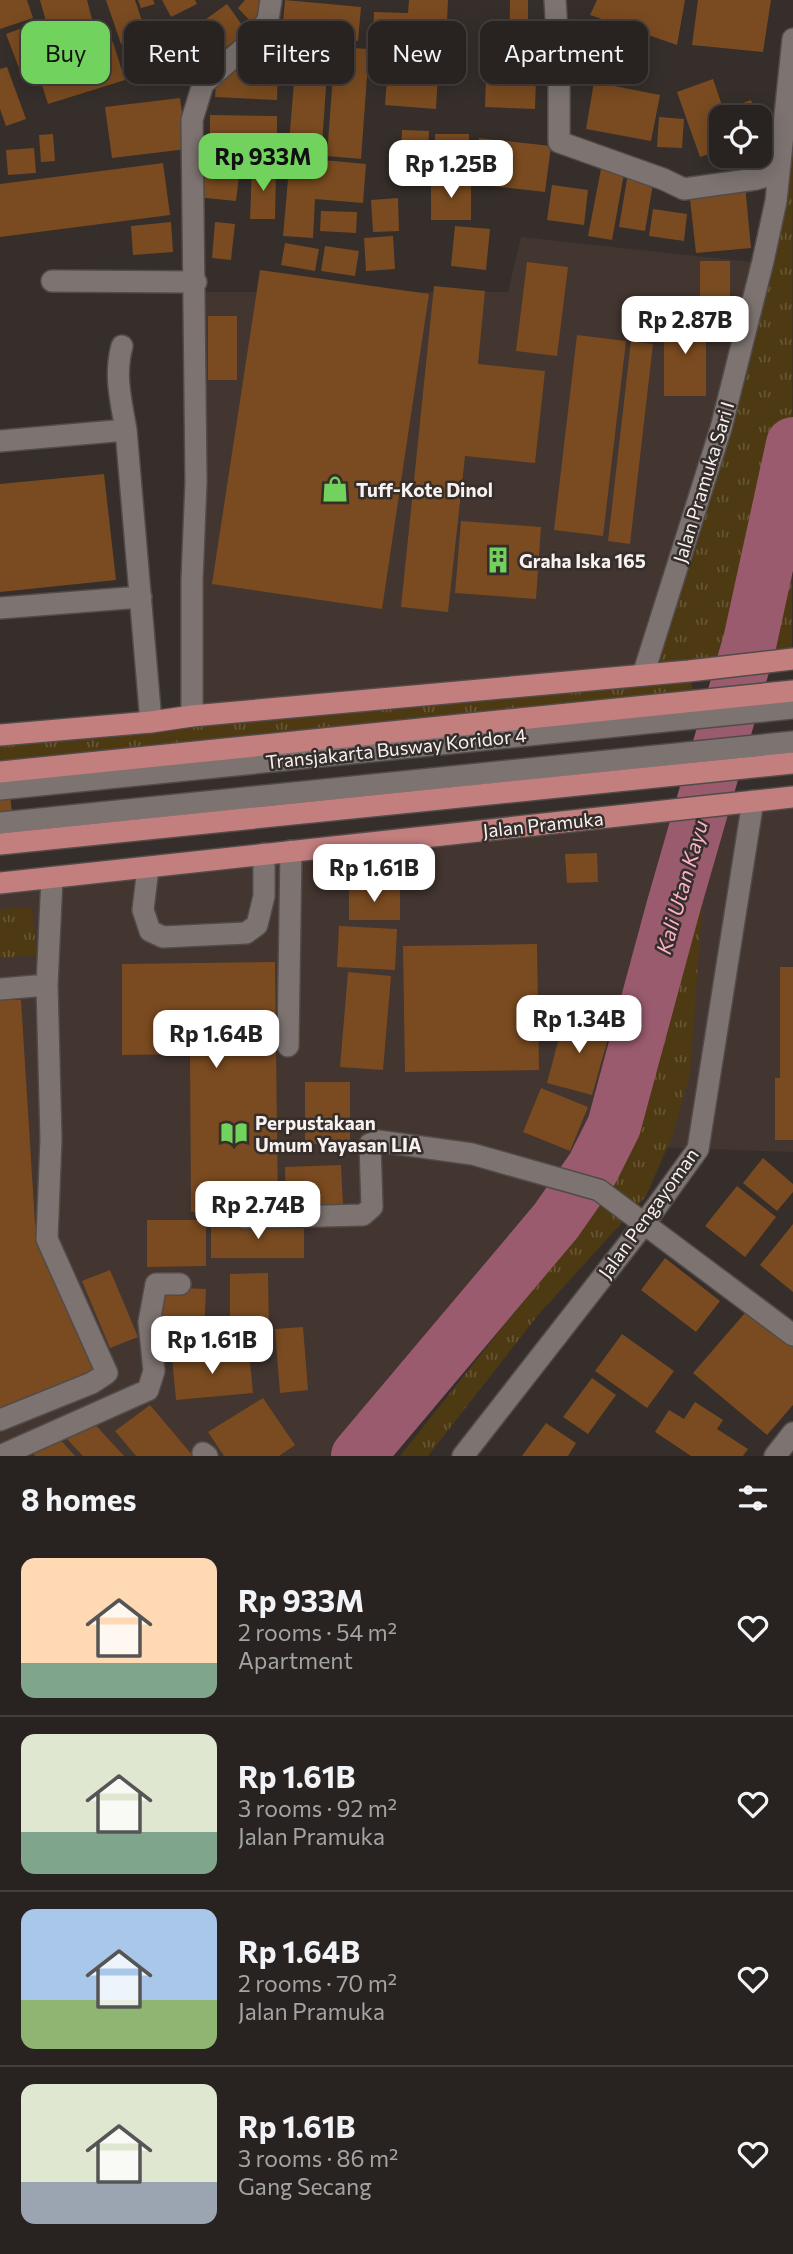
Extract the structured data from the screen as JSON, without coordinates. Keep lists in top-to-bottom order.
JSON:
{
  "streets": {
    "main road": ["Jalan Pramuka"],
    "street": ["Jalan Pramuka Sari I", "Transjakarta Busway Koridor 4", "Jalan Pengayoman"]
  },
  "crossings": [
    ["Jalan Pramuka", "Jalan Pengayoman"]
  ],
  "water": ["Kali Utan Kayu"],
  "places": {
    "shop": ["Tuff-Kote Dinol"],
    "building": ["Graha Iska 165"],
    "library": ["Perpustakaan Umum Yayasan LIA"]
  },
  "page": {
    "chip": [
      "Buy",
      "Rent",
      "Filters",
      "New",
      "Apartment"
    ],
    "price": [
      "Rp 933M",
      "Rp 1.25B",
      "Rp 2.87B",
      "Rp 1.61B",
      "Rp 1.34B",
      "Rp 1.64B",
      "Rp 2.74B",
      "Rp 1.61B"
    ],
    "heading": "8 homes",
    "list": [
      {
        "name": "Rp 933M",
        "note": "2 rooms · 54 m² · Apartment"
      },
      {
        "name": "Rp 1.61B",
        "note": "3 rooms · 92 m² · Jalan Pramuka"
      },
      {
        "name": "Rp 1.64B",
        "note": "2 rooms · 70 m² · Jalan Pramuka"
      },
      {
        "name": "Rp 1.61B",
        "note": "3 rooms · 86 m² · Gang Secang"
      }
    ]
  }
}
